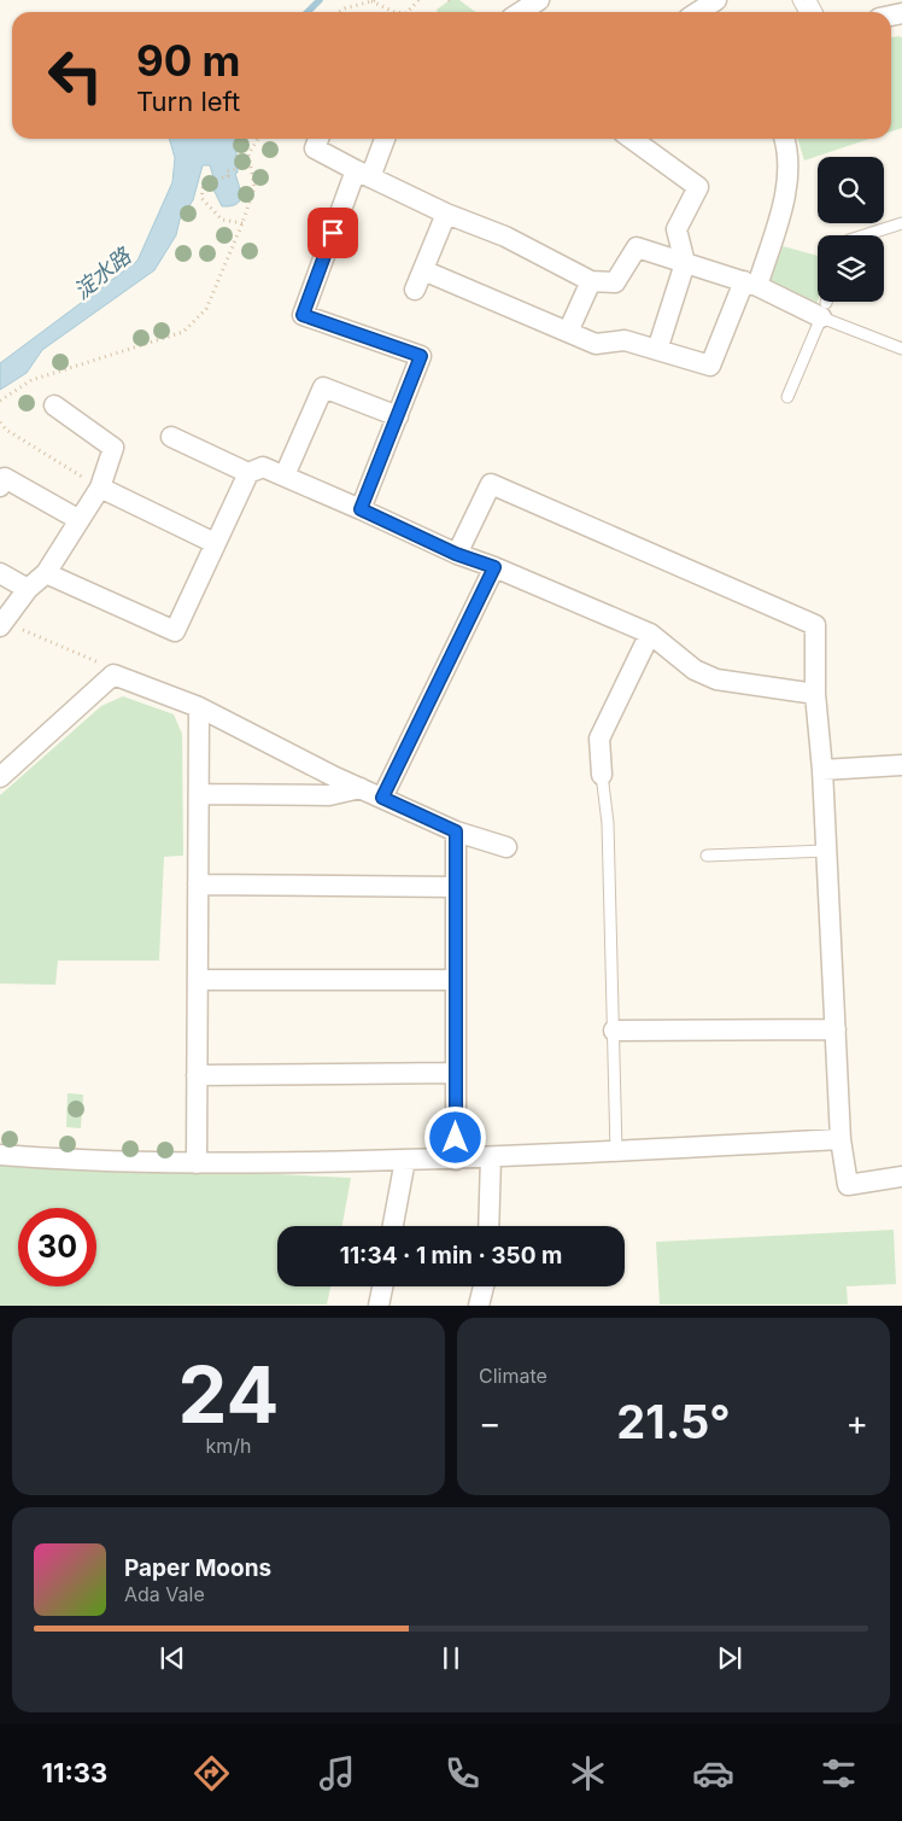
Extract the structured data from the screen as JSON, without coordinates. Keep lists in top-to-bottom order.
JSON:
{
  "water": ["淀水路"],
  "page": {
    "turn": ["90 m", "Turn left"],
    "limit": "30",
    "trip": "11:34 · 1 min · 350 m",
    "tile": [
      ["24", "km/h"],
      "Climate"
    ],
    "heat": ["−", "21.5°", "+"],
    "song": ["Paper Moons", "Ada Vale"],
    "tabs": "11:33"
  }
}
